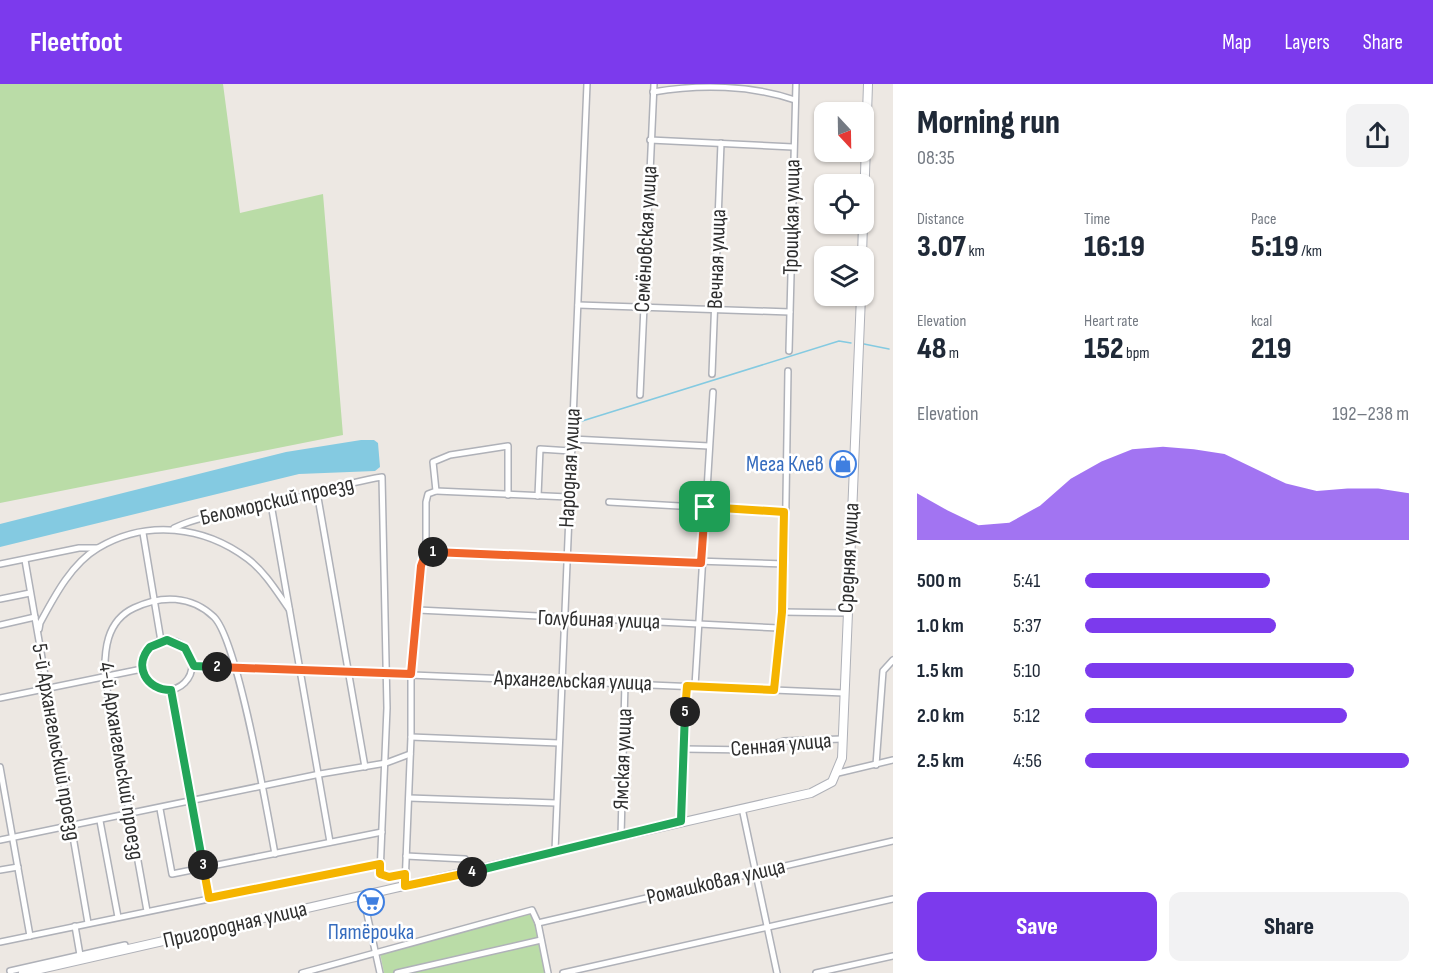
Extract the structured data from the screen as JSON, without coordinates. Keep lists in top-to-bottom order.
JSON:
{
  "streets": {
    "street": [
      "Троицкая улица",
      "Семёновская улица",
      "Вечная улица",
      "Народная улица",
      "Беломорский проезд",
      "Средняя улица",
      "Голубиная улица",
      "Архангельская улица",
      "5-й Архангельский проезд",
      "Сенная улица",
      "Ямская улица",
      "4-й Архангельский проезд",
      "Ромашковая улица",
      "Пригородная улица"
    ]
  },
  "crossings": [
    ["Народная улица", "Голубиная улица"],
    ["Народная улица", "Архангельская улица"],
    ["Народная улица", "Пригородная улица"],
    ["Беломорский проезд", "Архангельская улица"],
    ["Беломорский проезд", "5-й Архангельский проезд"],
    ["Средняя улица", "Архангельская улица"],
    ["Средняя улица", "Сенная улица"],
    ["Средняя улица", "Пригородная улица"],
    ["Архангельская улица", "Ямская улица"],
    ["Ямская улица", "Пригородная улица"]
  ],
  "places": {
    "shop": ["Мега Клев"],
    "supermarket": ["Пятёрочка"]
  },
  "north": "bottom",
  "page": {
    "header": "Fleetfoot",
    "nav": ["Map", "Layers", "Share"],
    "heading": ["Morning run", "08:35"],
    "stats": [
      ["Distance", "3.07 km"],
      ["Time", "16:19"],
      ["Pace", "5:19 /km"],
      ["Elevation", "48 m"],
      ["Heart rate", "152 bpm"],
      ["kcal", "219"]
    ],
    "chart": ["Elevation", "192–238 m"],
    "pins": [
      "1",
      "2",
      "5",
      "3",
      "4"
    ],
    "list": [
      {
        "name": "500 m",
        "note": "5:41"
      },
      {
        "name": "1.0 km",
        "note": "5:37"
      },
      {
        "name": "1.5 km",
        "note": "5:10"
      },
      {
        "name": "2.0 km",
        "note": "5:12"
      },
      {
        "name": "2.5 km",
        "note": "4:56"
      }
    ],
    "buttons": ["Save", "Share"]
  }
}
